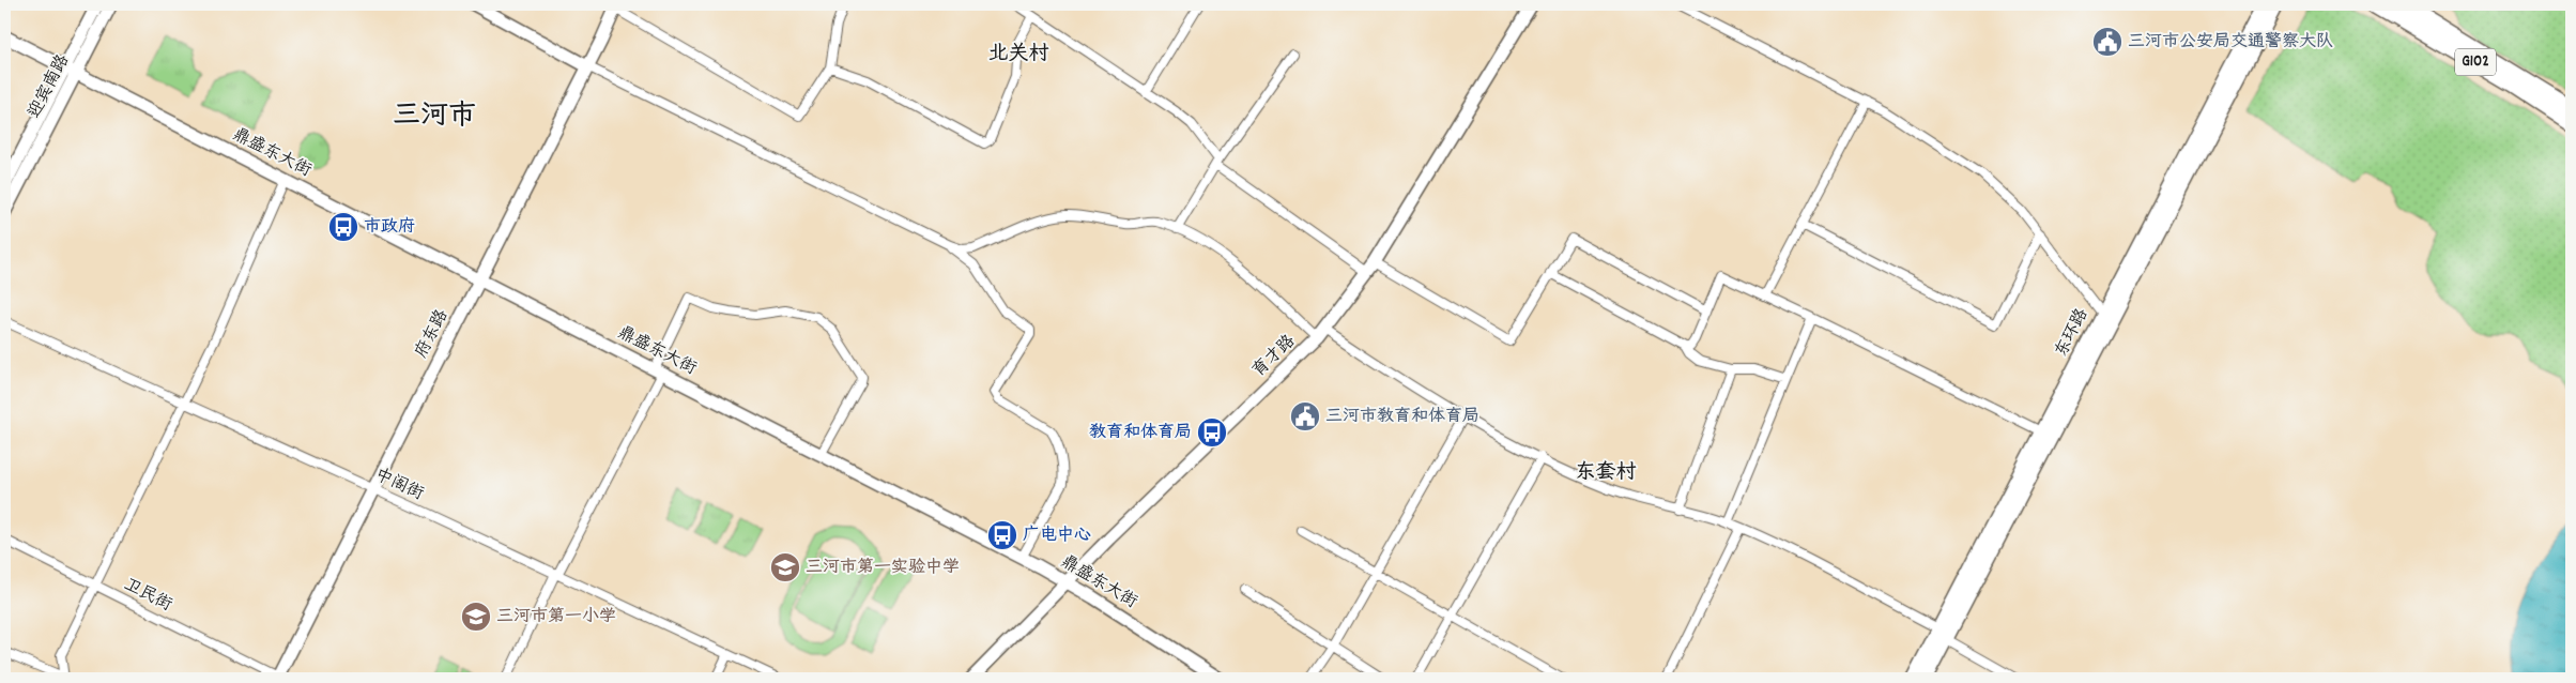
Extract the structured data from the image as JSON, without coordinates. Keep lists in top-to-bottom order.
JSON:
{
  "streets": {
    "highway": ["G102"],
    "main road": [
      "迎宾南路",
      "鼎盛东大街",
      "东环路",
      "府东路",
      "育才路"
    ],
    "street": ["中阁街", "卫民街"]
  },
  "crossings": [
    ["迎宾南路", "鼎盛东大街"],
    ["鼎盛东大街", "府东路"],
    ["鼎盛东大街", "育才路"],
    ["府东路", "中阁街"],
    ["府东路", "卫民街"]
  ],
  "districts": ["北关村", "三河市", "东套村"],
  "places": {
    "public building": ["三河市公安局交通警察大队", "三河市教育和体育局"],
    "bus stop": ["市政府", "教育和体育局", "广电中心"],
    "school or university": ["三河市第一实验中学", "三河市第一小学"]
  }
}
